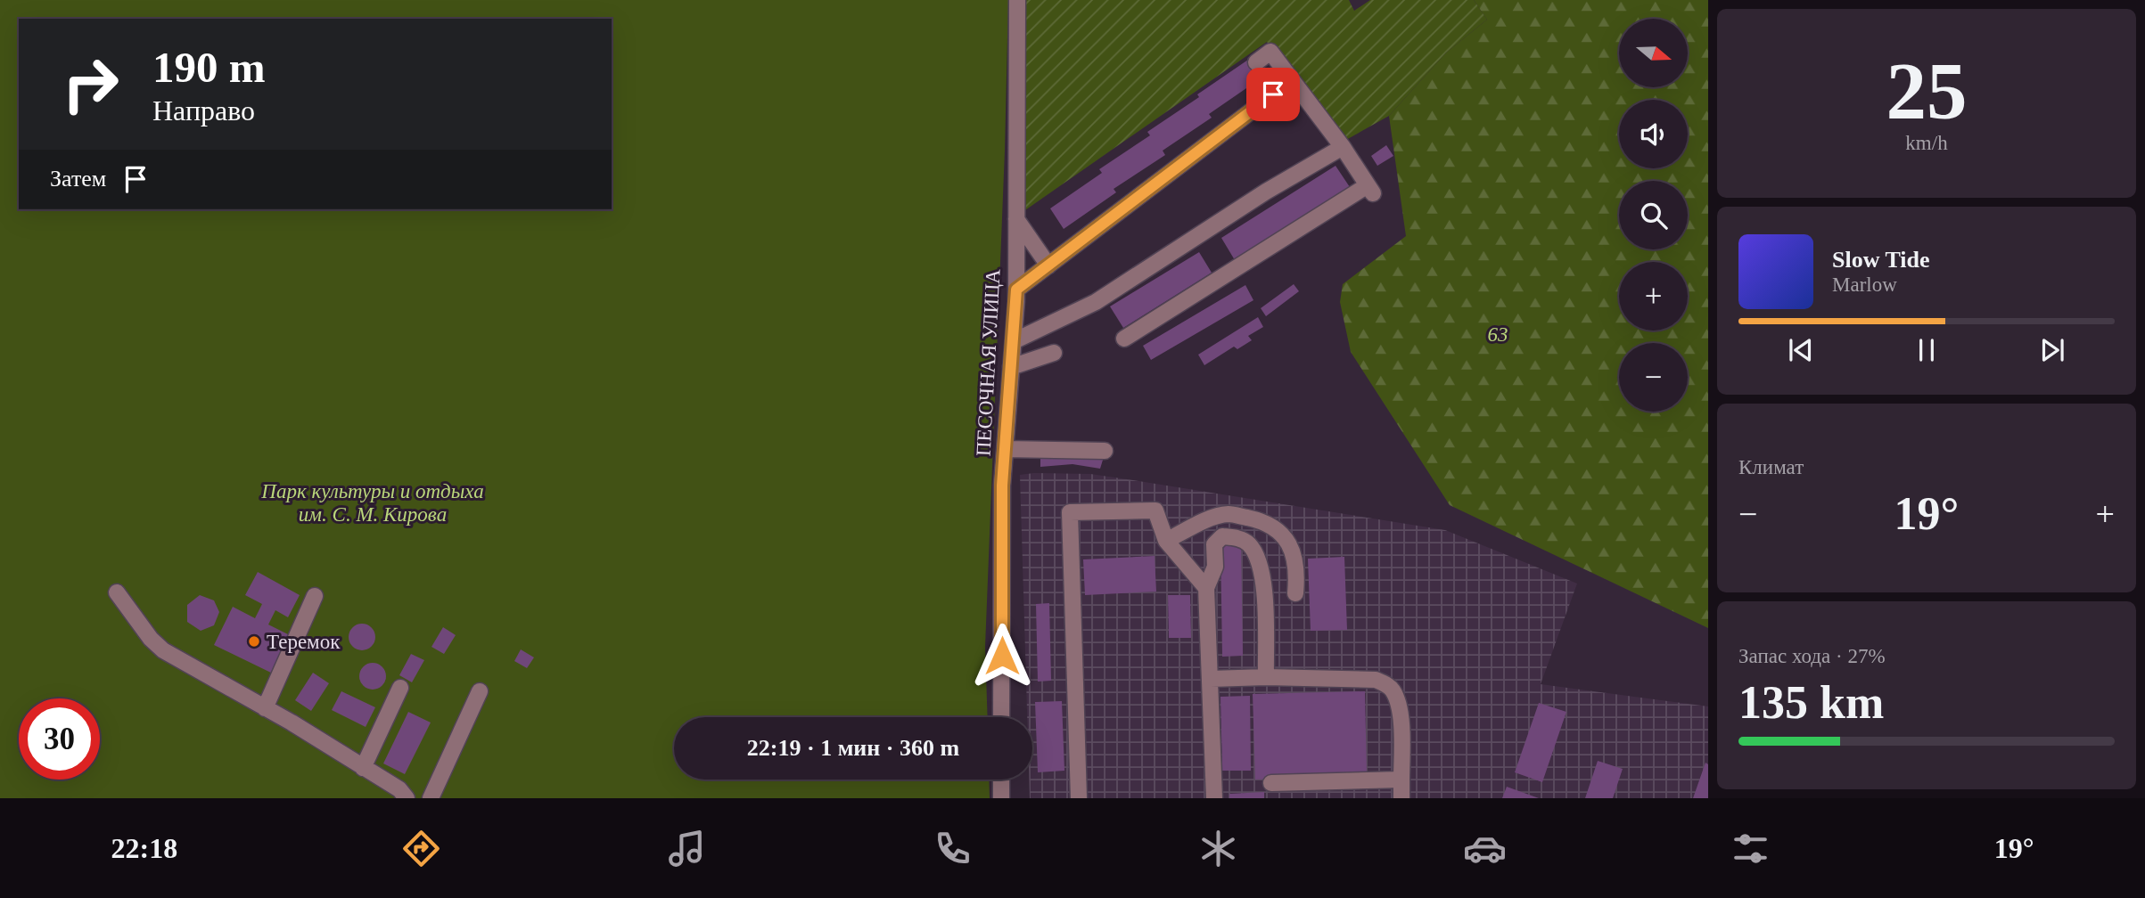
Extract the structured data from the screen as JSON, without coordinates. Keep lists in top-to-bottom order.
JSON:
{
  "streets": {
    "street": ["ПЕСОЧНАЯ УЛИЦА"]
  },
  "parks": ["63", "Парк культуры и отдыха им. С. М. Кирова"],
  "places": ["Теремок"],
  "north": "right",
  "page": {
    "tile": [
      ["25", "km/h"],
      "Климат",
      ["Запас хода · 27%", "135 km"]
    ],
    "map_buttons": ["+", "−"],
    "turn": ["190 m", "Направо"],
    "then": "Затем",
    "song": ["Slow Tide", "Marlow"],
    "heat": ["−", "19°", "+"],
    "limit": "30",
    "trip": "22:19 · 1 мин · 360 m",
    "tabs": ["22:18", "19°"]
  }
}
